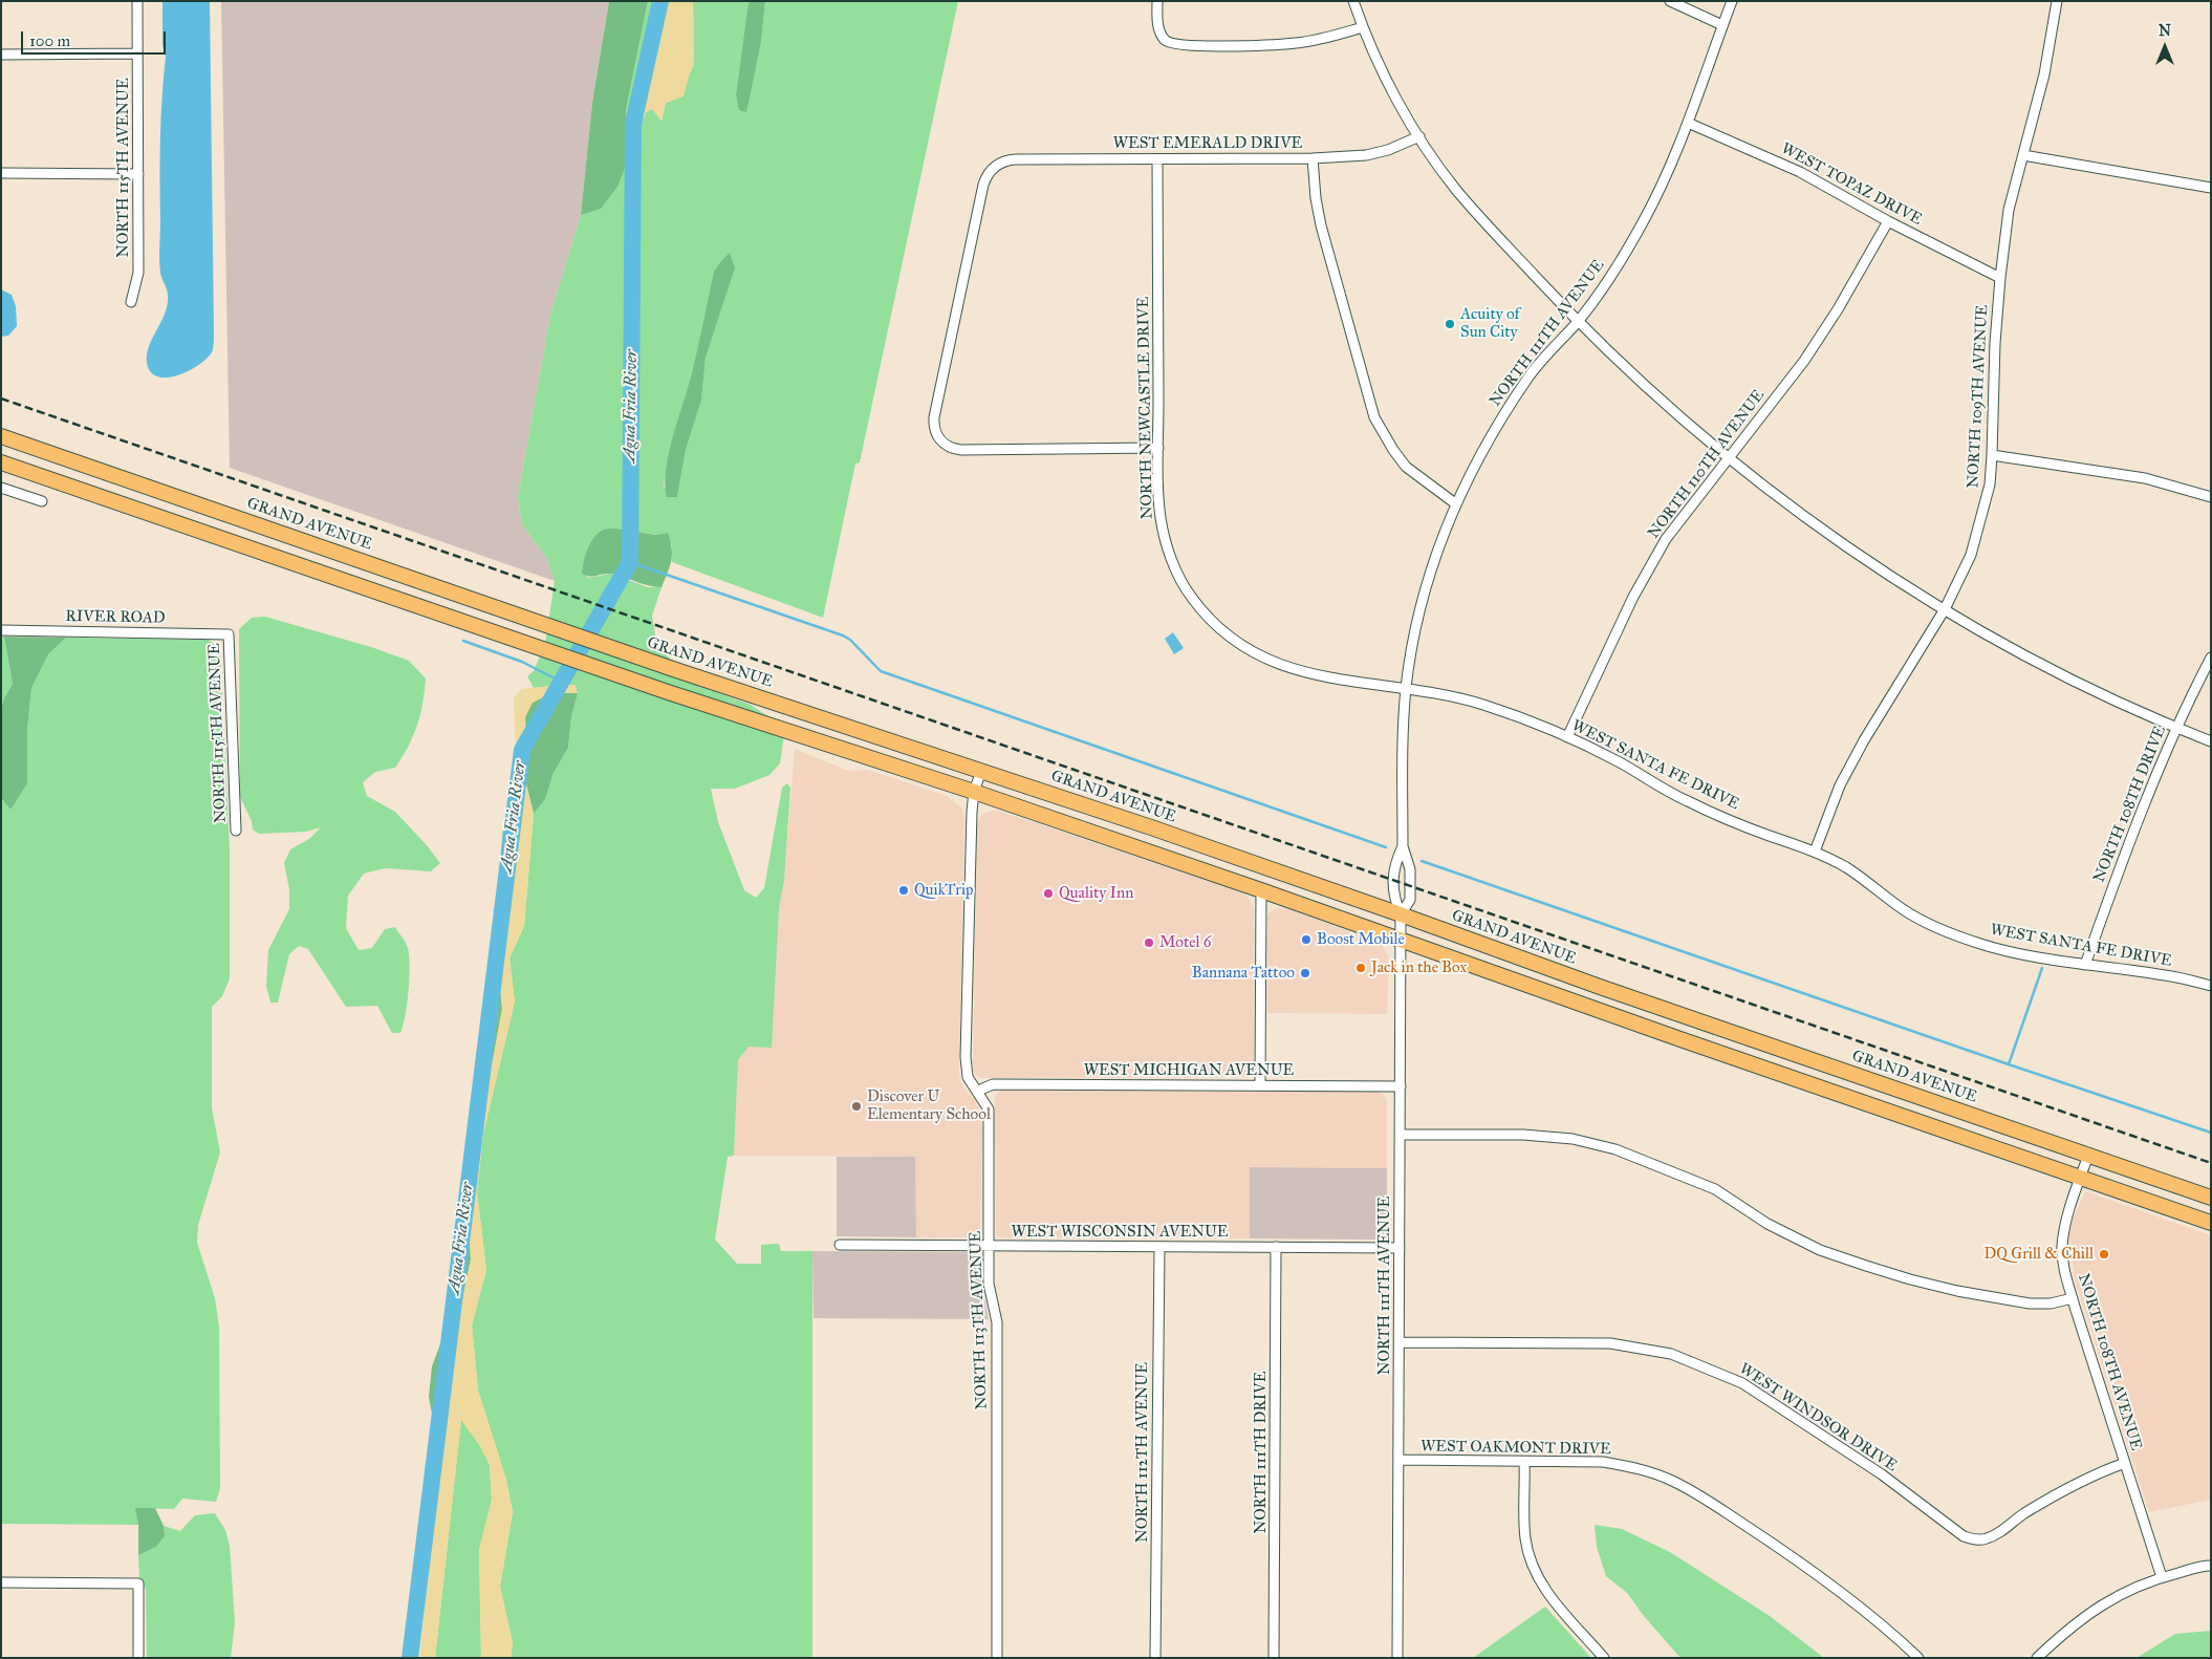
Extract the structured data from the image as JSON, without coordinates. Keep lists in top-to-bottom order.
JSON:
{
  "streets": {
    "highway": ["GRAND AVENUE"],
    "street": [
      "WEST EMERALD DRIVE",
      "NORTH 115TH AVENUE",
      "WEST TOPAZ DRIVE",
      "NORTH 111TH AVENUE",
      "NORTH 109TH AVENUE",
      "NORTH NEWCASTLE DRIVE",
      "NORTH 110TH AVENUE",
      "RIVER ROAD",
      "WEST SANTA FE DRIVE",
      "NORTH 108TH DRIVE",
      "WEST MICHIGAN AVENUE",
      "WEST WISCONSIN AVENUE",
      "NORTH 113TH AVENUE",
      "NORTH 108TH AVENUE",
      "WEST WINDSOR DRIVE",
      "WEST OAKMONT DRIVE",
      "NORTH 112TH AVENUE",
      "NORTH 111TH DRIVE"
    ]
  },
  "crossings": [
    ["WEST EMERALD DRIVE", "NORTH NEWCASTLE DRIVE"],
    ["NORTH 115TH AVENUE", "RIVER ROAD"],
    ["WEST TOPAZ DRIVE", "NORTH 111TH AVENUE"],
    ["WEST TOPAZ DRIVE", "NORTH 109TH AVENUE"],
    ["WEST TOPAZ DRIVE", "NORTH 110TH AVENUE"],
    ["NORTH 111TH AVENUE", "NORTH NEWCASTLE DRIVE"],
    ["NORTH 111TH AVENUE", "GRAND AVENUE"],
    ["NORTH 111TH AVENUE", "WEST SANTA FE DRIVE"],
    ["NORTH 111TH AVENUE", "WEST MICHIGAN AVENUE"],
    ["NORTH 111TH AVENUE", "WEST WISCONSIN AVENUE"],
    ["NORTH 111TH AVENUE", "WEST WINDSOR DRIVE"],
    ["NORTH 111TH AVENUE", "WEST OAKMONT DRIVE"],
    ["NORTH 109TH AVENUE", "WEST SANTA FE DRIVE"],
    ["NORTH NEWCASTLE DRIVE", "WEST SANTA FE DRIVE"],
    ["NORTH 110TH AVENUE", "WEST SANTA FE DRIVE"],
    ["GRAND AVENUE", "NORTH 113TH AVENUE"],
    ["GRAND AVENUE", "NORTH 108TH AVENUE"],
    ["WEST SANTA FE DRIVE", "NORTH 108TH DRIVE"],
    ["WEST MICHIGAN AVENUE", "NORTH 113TH AVENUE"],
    ["WEST WISCONSIN AVENUE", "NORTH 113TH AVENUE"],
    ["WEST WISCONSIN AVENUE", "NORTH 112TH AVENUE"],
    ["WEST WISCONSIN AVENUE", "NORTH 111TH DRIVE"],
    ["NORTH 108TH AVENUE", "WEST WINDSOR DRIVE"]
  ],
  "water": ["Agua Fria River"],
  "places": [
    "Acuity of Sun City",
    "QuikTrip",
    "Quality Inn",
    "Boost Mobile",
    "Motel 6",
    "Jack in the Box",
    "Bannana Tattoo",
    "Discover U Elementary School",
    "DQ Grill & Chill"
  ],
  "scale_bar": "100 m",
  "north": "top"
}
